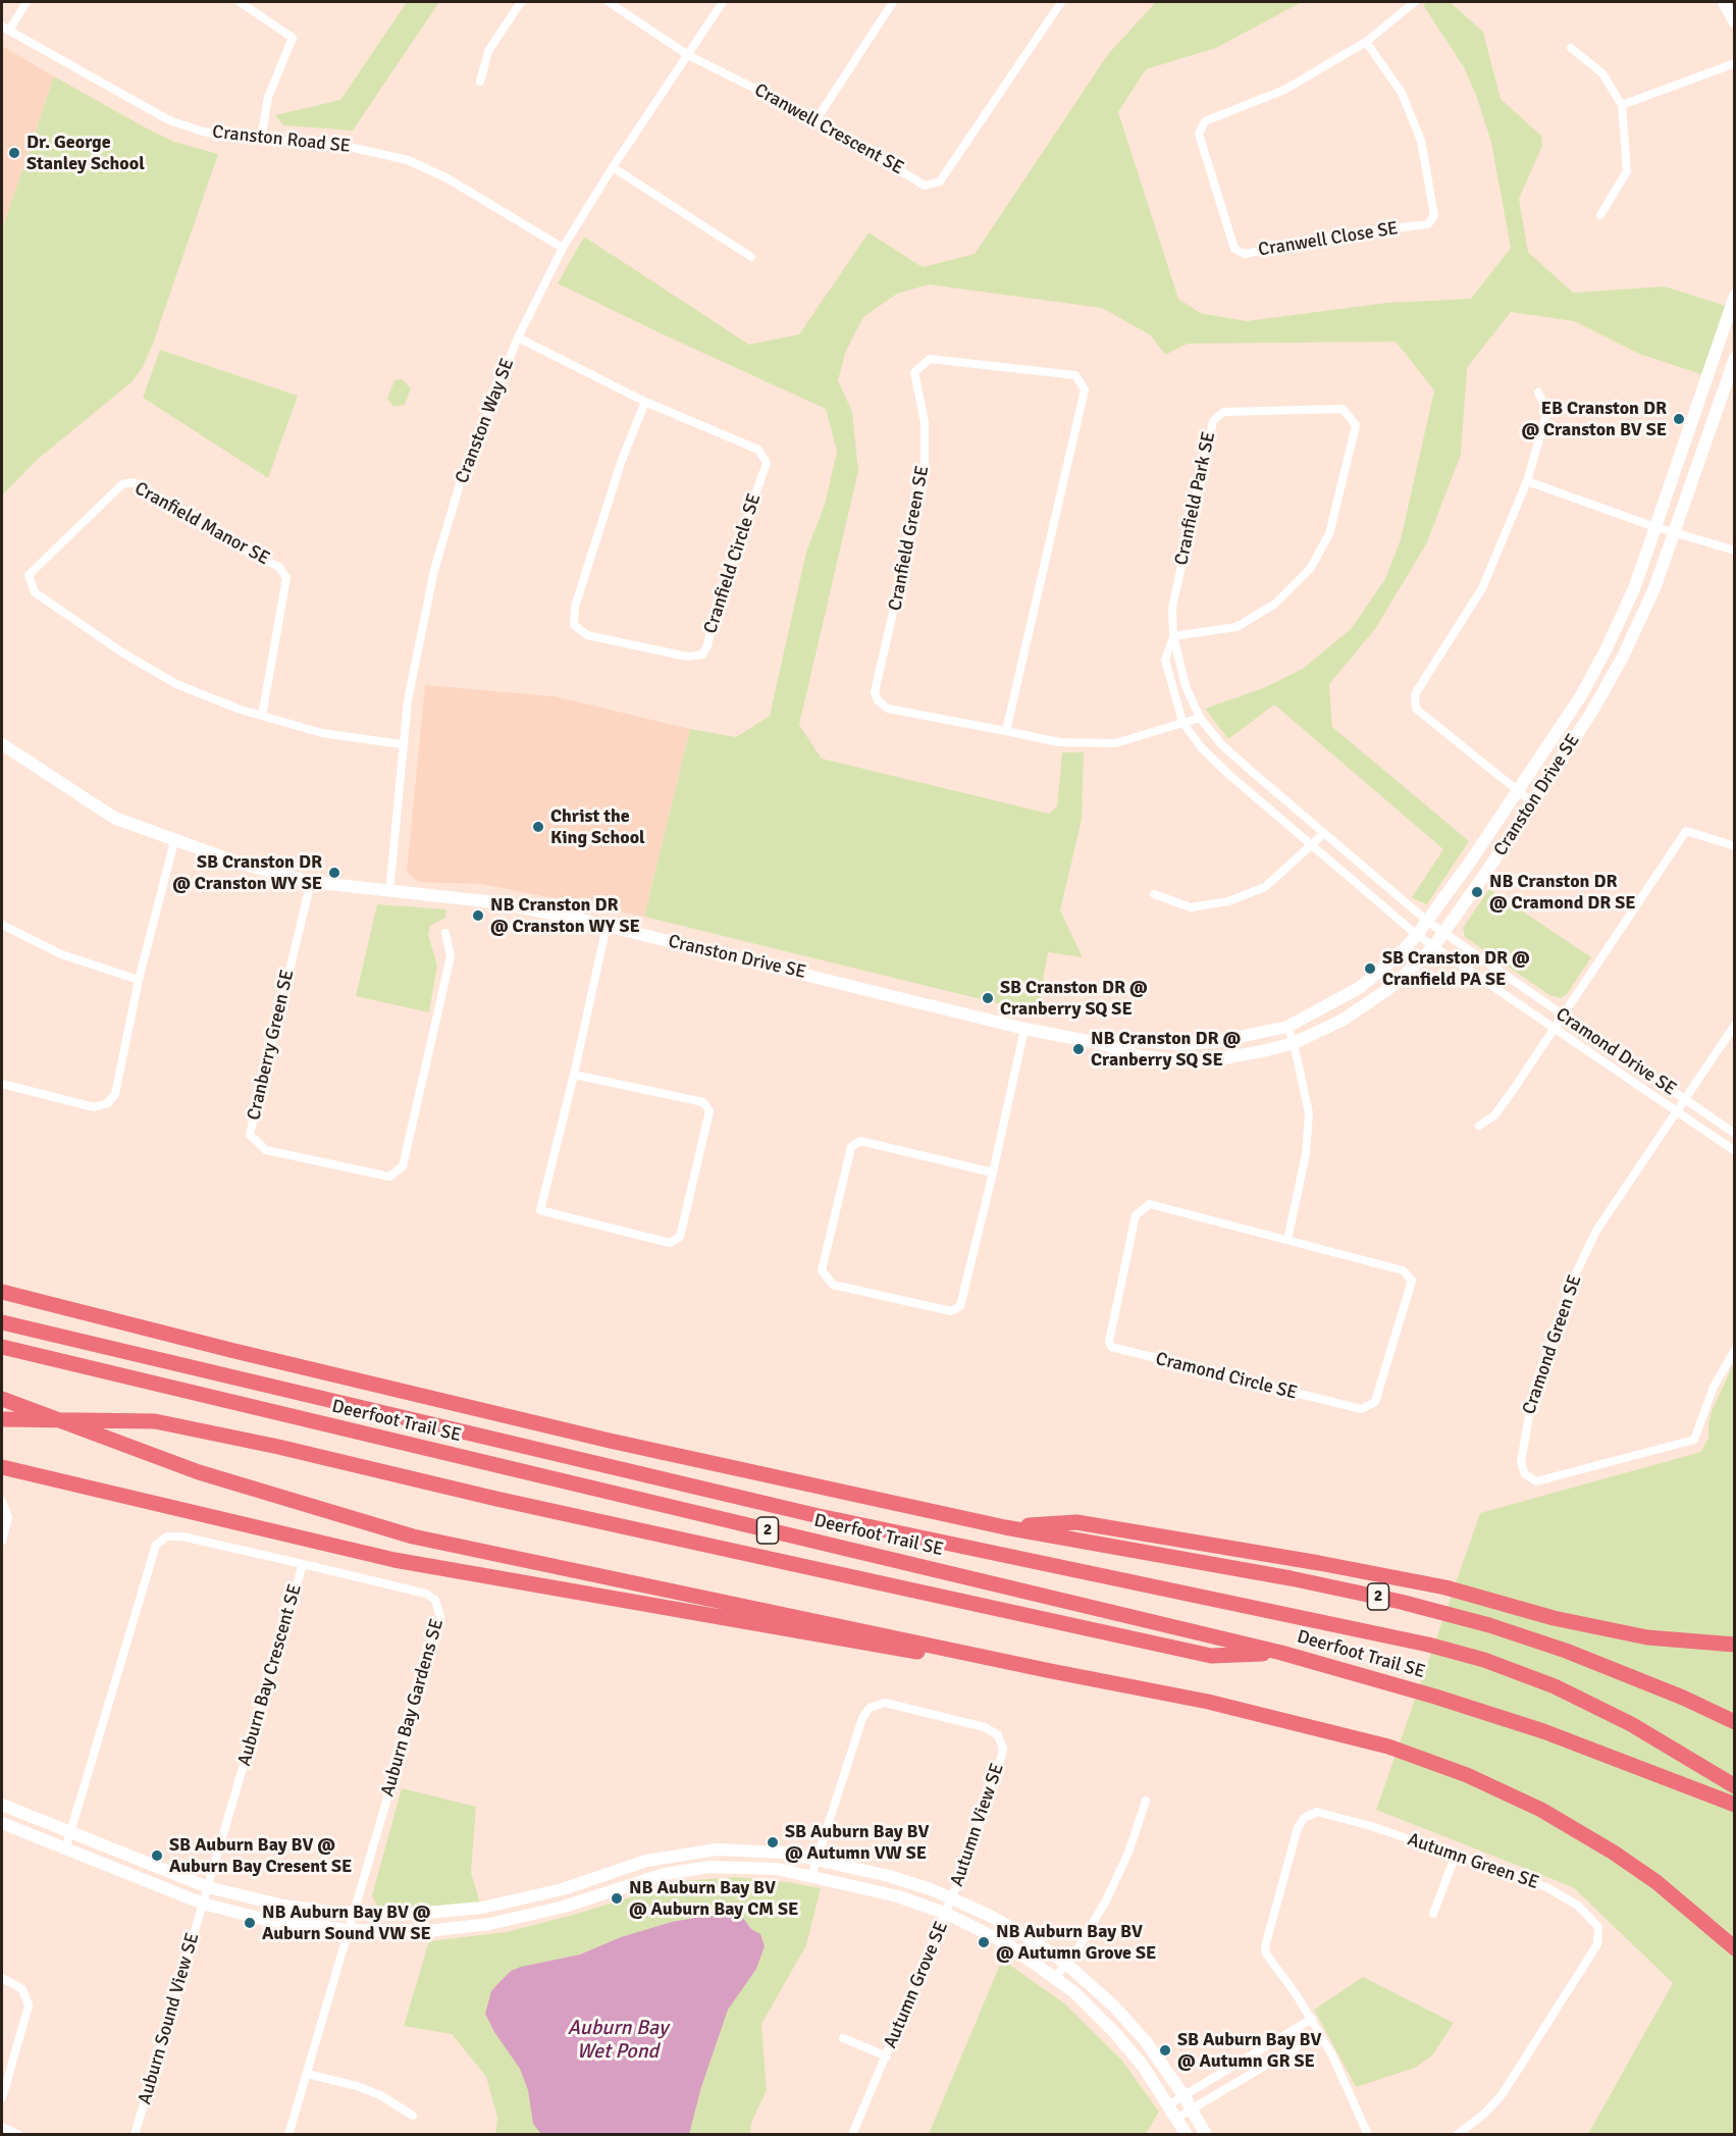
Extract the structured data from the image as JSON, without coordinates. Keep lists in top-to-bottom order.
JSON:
{
  "streets": {
    "highway": ["Deerfoot Trail SE", "2"],
    "street": [
      "Cranwell Crescent SE",
      "Cranston Road SE",
      "Cranwell Close SE",
      "Cranston Way SE",
      "Cranfield Park SE",
      "Cranfield Manor SE",
      "Cranfield Green SE",
      "Cranfield Circle SE",
      "Cranston Drive SE",
      "Cranberry Green SE",
      "Cramond Drive SE",
      "Cramond Green SE",
      "Cramond Circle SE",
      "Auburn Bay Crescent SE",
      "Auburn Bay Gardens SE",
      "Autumn View SE",
      "Autumn Green SE",
      "Autumn Grove SE",
      "Auburn Sound View SE"
    ]
  },
  "crossings": [
    ["Cranwell Crescent SE", "Cranston Way SE"],
    ["Cranston Road SE", "Cranston Way SE"],
    ["Cranston Way SE", "Cranfield Manor SE"],
    ["Cranston Way SE", "Cranfield Circle SE"],
    ["Cranston Way SE", "Cranston Drive SE"],
    ["Cranfield Park SE", "Cranfield Green SE"],
    ["Cranfield Park SE", "Cranston Drive SE"],
    ["Cranfield Park SE", "Cramond Drive SE"],
    ["Cranston Drive SE", "Cranberry Green SE"],
    ["Cranston Drive SE", "Cramond Drive SE"],
    ["Cramond Drive SE", "Cramond Green SE"],
    ["Auburn Bay Crescent SE", "Auburn Bay Gardens SE"],
    ["Auburn Bay Crescent SE", "Auburn Sound View SE"],
    ["Autumn View SE", "Autumn Grove SE"]
  ],
  "water": ["Auburn Bay Wet Pond"],
  "places": [
    "Dr. George Stanley School",
    "EB Cranston DR @ Cranston BV SE",
    "Christ the King School",
    "SB Cranston DR @ Cranston WY SE",
    "NB Cranston DR @ Cramond DR SE",
    "NB Cranston DR @ Cranston WY SE",
    "SB Cranston DR @ Cranfield PA SE",
    "SB Cranston DR @ Cranberry SQ SE",
    "NB Cranston DR @ Cranberry SQ SE",
    "SB Auburn Bay BV @ Autumn VW SE",
    "SB Auburn Bay BV @ Auburn Bay Cresent SE",
    "NB Auburn Bay BV @ Auburn Bay CM SE",
    "NB Auburn Bay BV @ Auburn Sound VW SE",
    "NB Auburn Bay BV @ Autumn Grove SE",
    "SB Auburn Bay BV @ Autumn GR SE"
  ]
}
